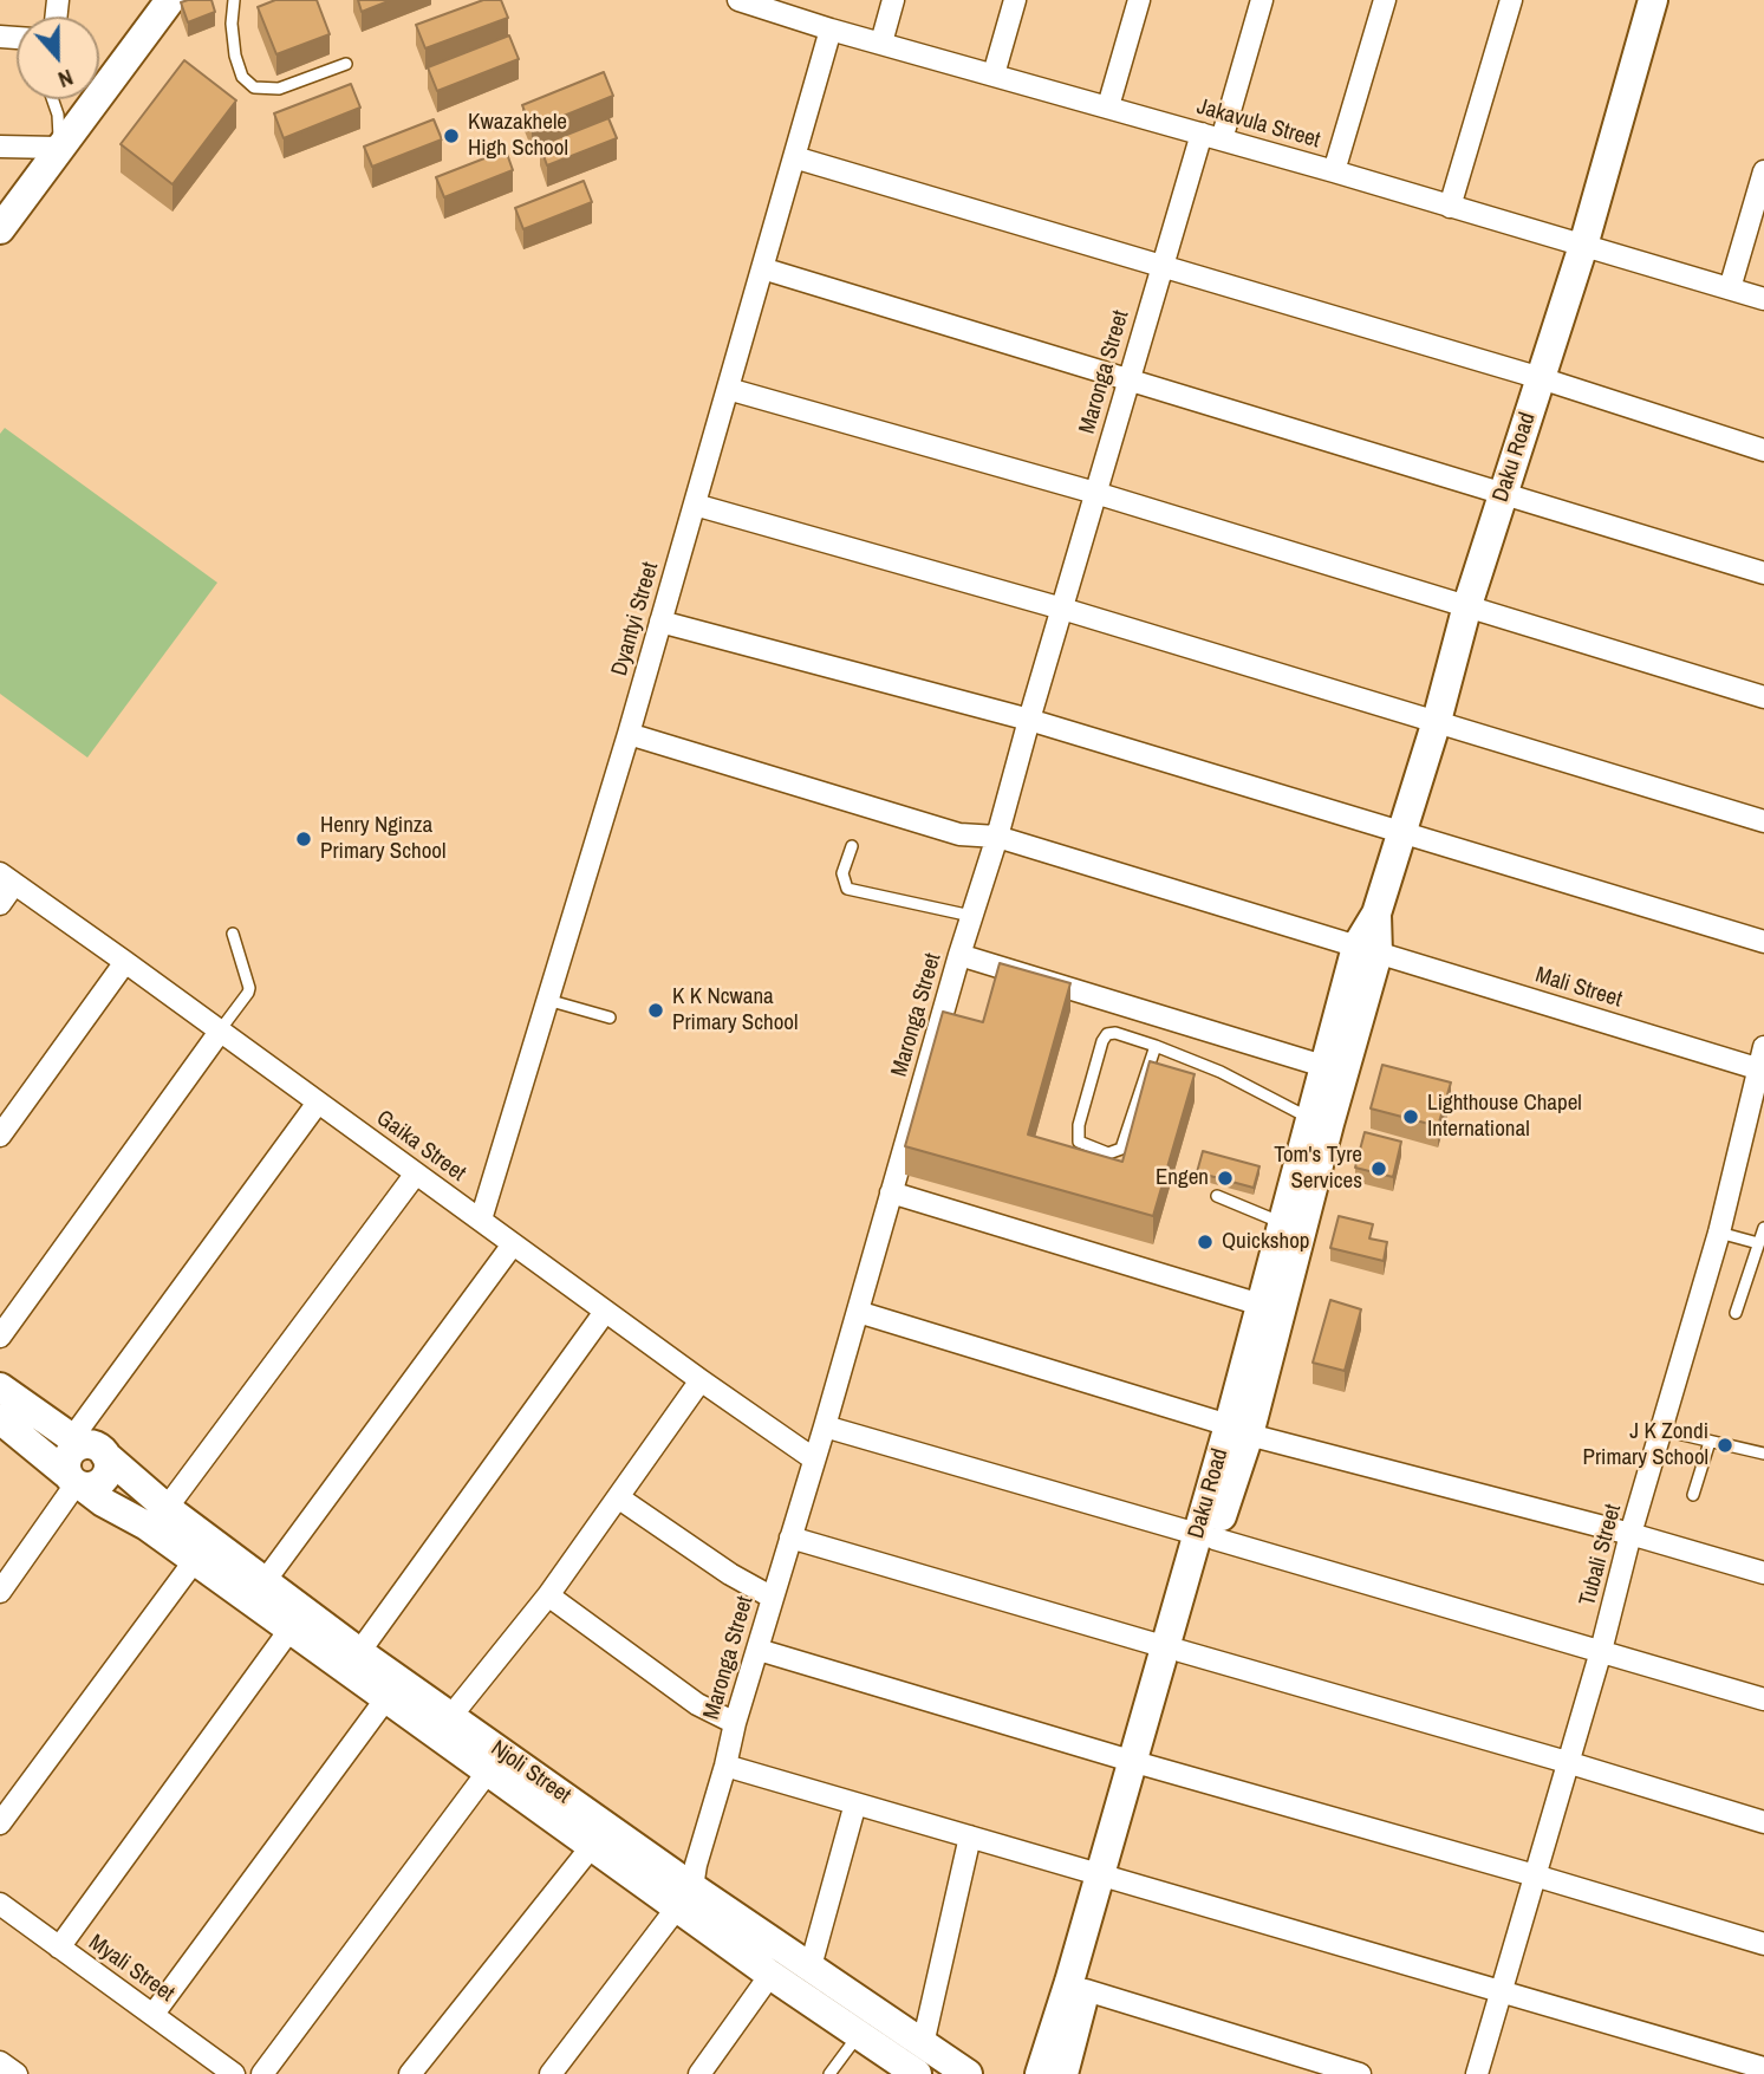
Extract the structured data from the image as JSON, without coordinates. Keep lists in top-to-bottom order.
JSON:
{
  "streets": {
    "street": [
      "Jakavula Street",
      "Maronga Street",
      "Daku Road",
      "Dyantyi Street",
      "Mali Street",
      "Gaika Street",
      "Tubali Street",
      "Njoli Street",
      "Myali Street"
    ]
  },
  "crossings": [
    ["Jakavula Street", "Maronga Street"],
    ["Jakavula Street", "Daku Road"],
    ["Jakavula Street", "Dyantyi Street"],
    ["Maronga Street", "Mali Street"],
    ["Maronga Street", "Gaika Street"],
    ["Maronga Street", "Njoli Street"],
    ["Daku Road", "Mali Street"],
    ["Dyantyi Street", "Mali Street"],
    ["Dyantyi Street", "Gaika Street"],
    ["Mali Street", "Tubali Street"]
  ],
  "places": [
    "Kwazakhele High School",
    "Henry Nginza Primary School",
    "K K Ncwana Primary School",
    "Lighthouse Chapel International",
    "Tom's Tyre Services",
    "Engen",
    "Quickshop",
    "J K Zondi Primary School"
  ],
  "north": "bottom"
}
